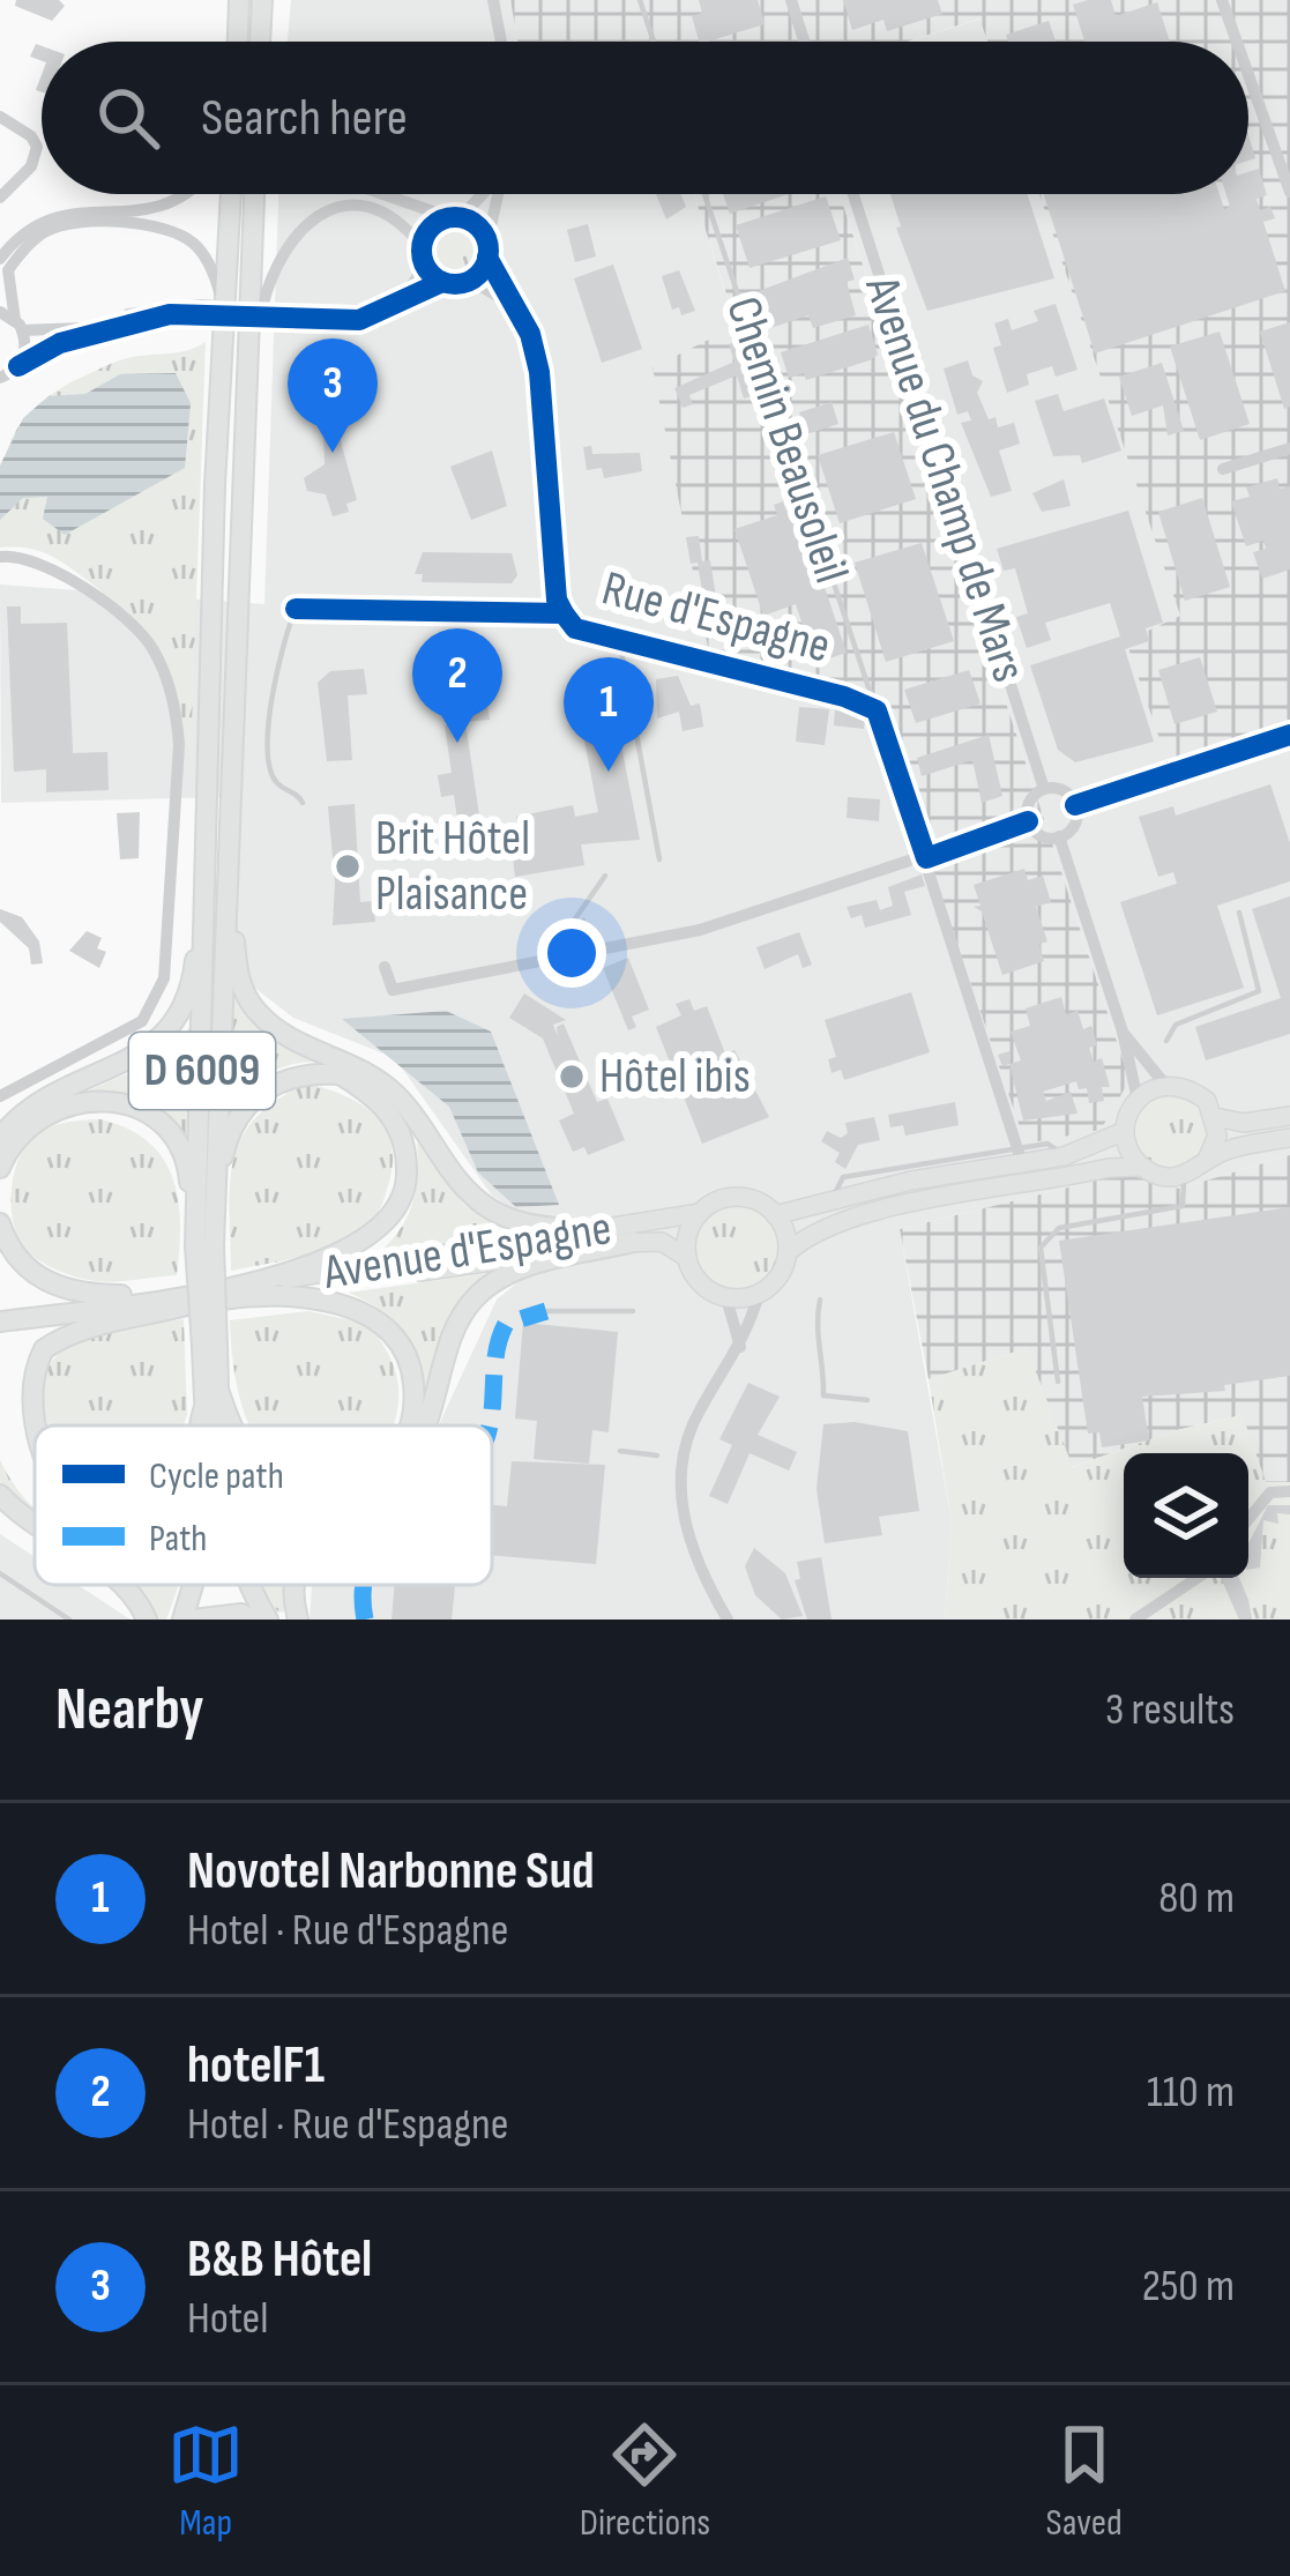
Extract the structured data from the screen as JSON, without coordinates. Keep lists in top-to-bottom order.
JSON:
{
  "streets": {
    "main road": ["D 6009", "Avenue d'Espagne"],
    "street": ["Avenue du Champ de Mars", "Rue d'Espagne"],
    "lane": ["Chemin Beausoleil"]
  },
  "crossings": [
    ["Chemin Beausoleil", "Rue d'Espagne"],
    ["D 6009", "Avenue d'Espagne"]
  ],
  "places": ["Brit Hôtel Plaisance", "Hôtel ibis"],
  "legend": ["Cycle path", "Path"],
  "page": {
    "search": "Search here",
    "pins": ["3", "2", "1"],
    "heading": ["Nearby", "3 results"],
    "list": [
      {
        "mark": "1",
        "name": "Novotel Narbonne Sud",
        "note": "Hotel · Rue d'Espagne",
        "value": "80 m"
      },
      {
        "mark": "2",
        "name": "hotelF1",
        "note": "Hotel · Rue d'Espagne",
        "value": "110 m"
      },
      {
        "mark": "3",
        "name": "B&B Hôtel",
        "note": "Hotel",
        "value": "250 m"
      }
    ],
    "nav": ["Map", "Directions", "Saved"]
  }
}
